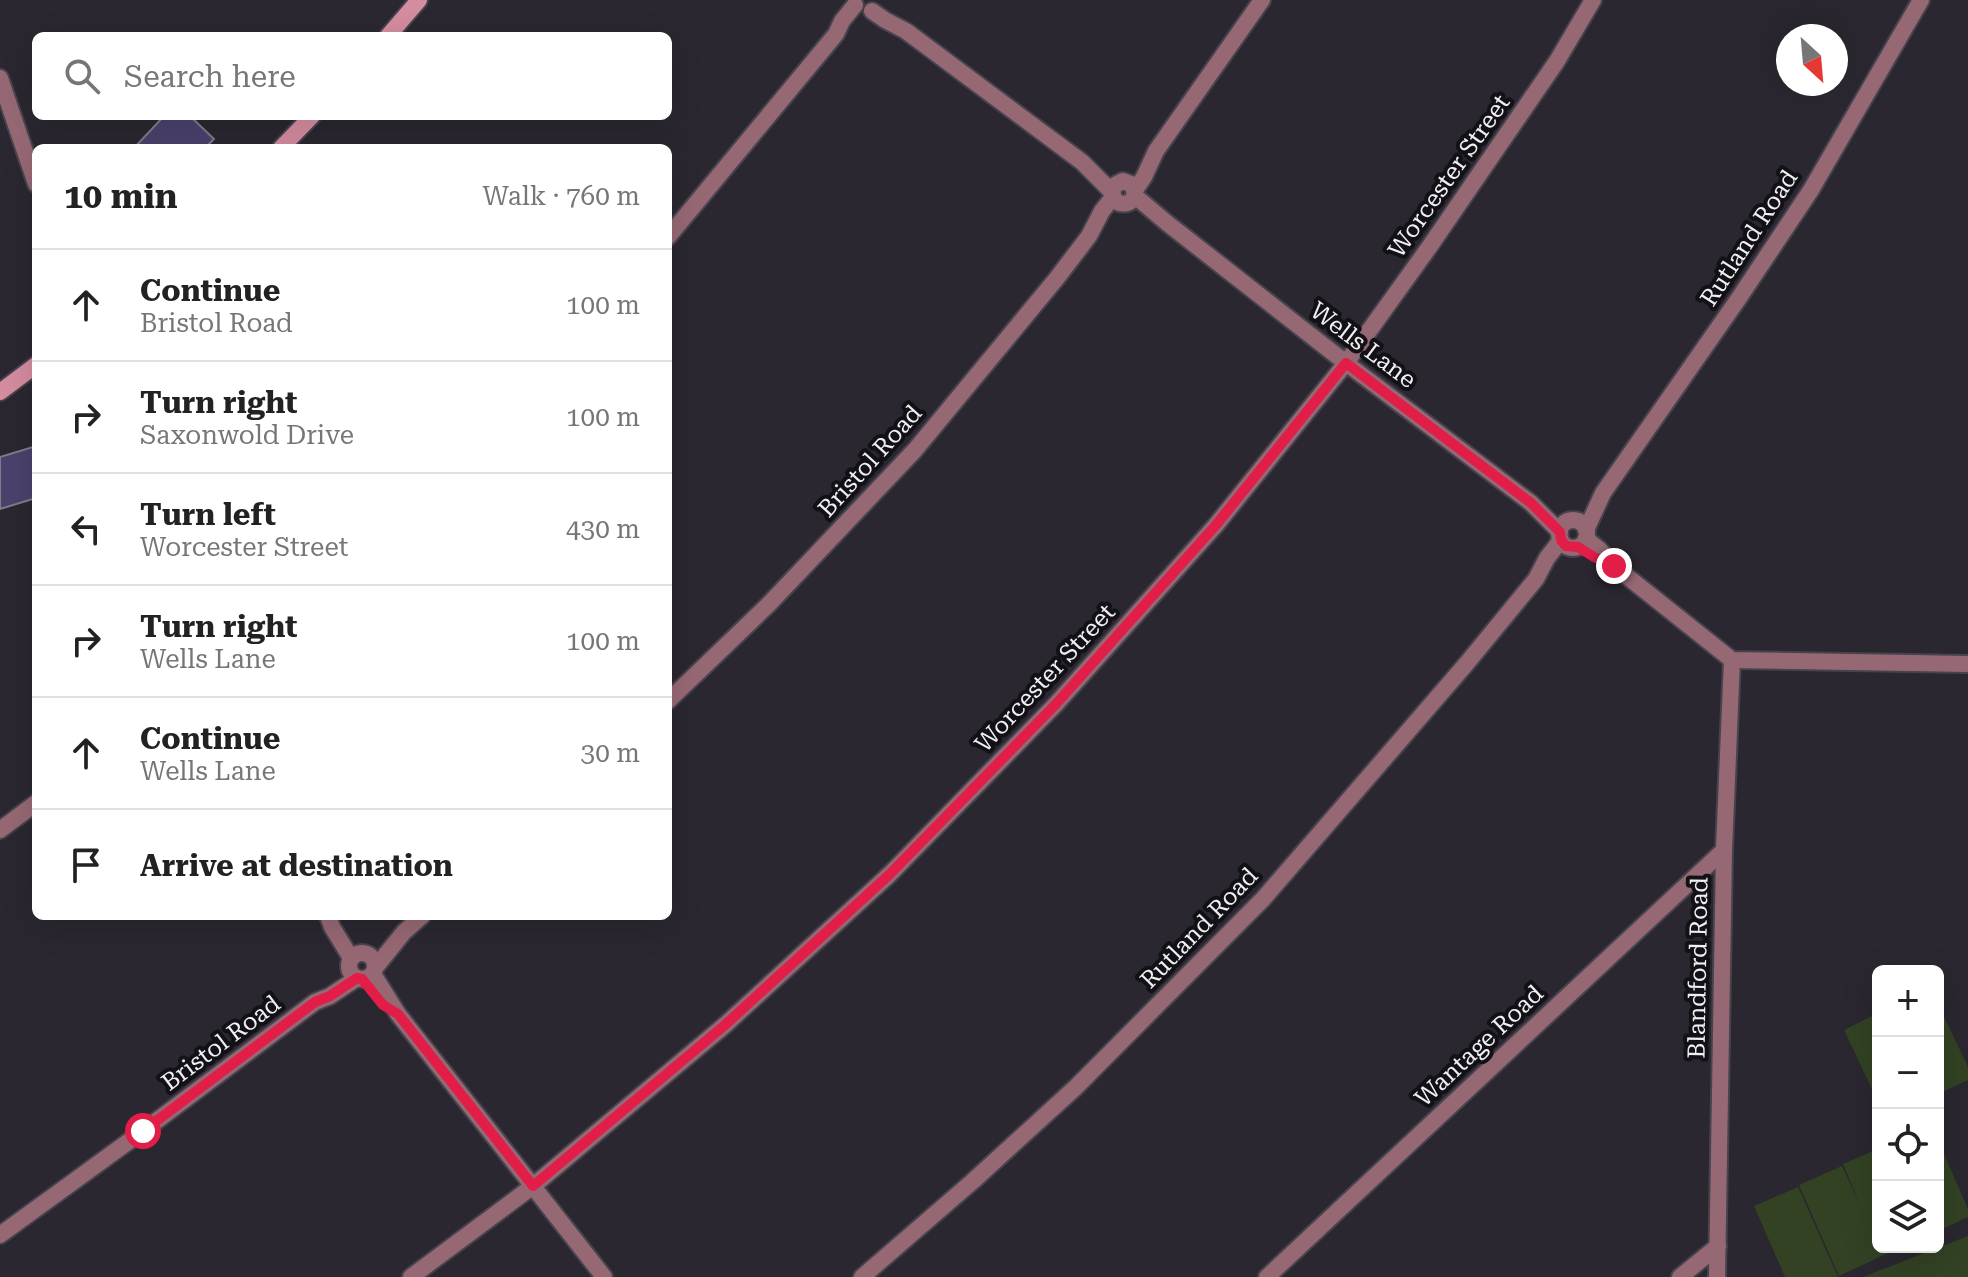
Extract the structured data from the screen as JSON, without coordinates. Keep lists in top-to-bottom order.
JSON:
{
  "streets": {
    "street": [
      "Worcester Street",
      "Rutland Road",
      "Wells Lane",
      "Bristol Road",
      "Blandford Road",
      "Wantage Road"
    ]
  },
  "crossings": [
    ["Worcester Street", "Wells Lane"],
    ["Rutland Road", "Wells Lane"],
    ["Wells Lane", "Bristol Road"],
    ["Wells Lane", "Blandford Road"],
    ["Blandford Road", "Wantage Road"]
  ],
  "north": "bottom right",
  "page": {
    "search": "Search here",
    "heading": ["10 min", "Walk · 760 m"],
    "list": [
      ["Continue", "Bristol Road", "100 m"],
      ["Turn right", "Saxonwold Drive", "100 m"],
      ["Turn left", "Worcester Street", "430 m"],
      ["Turn right", "Wells Lane", "100 m"],
      ["Continue", "Wells Lane", "30 m"],
      "Arrive at destination"
    ],
    "map_buttons": ["+", "−"]
  }
}
